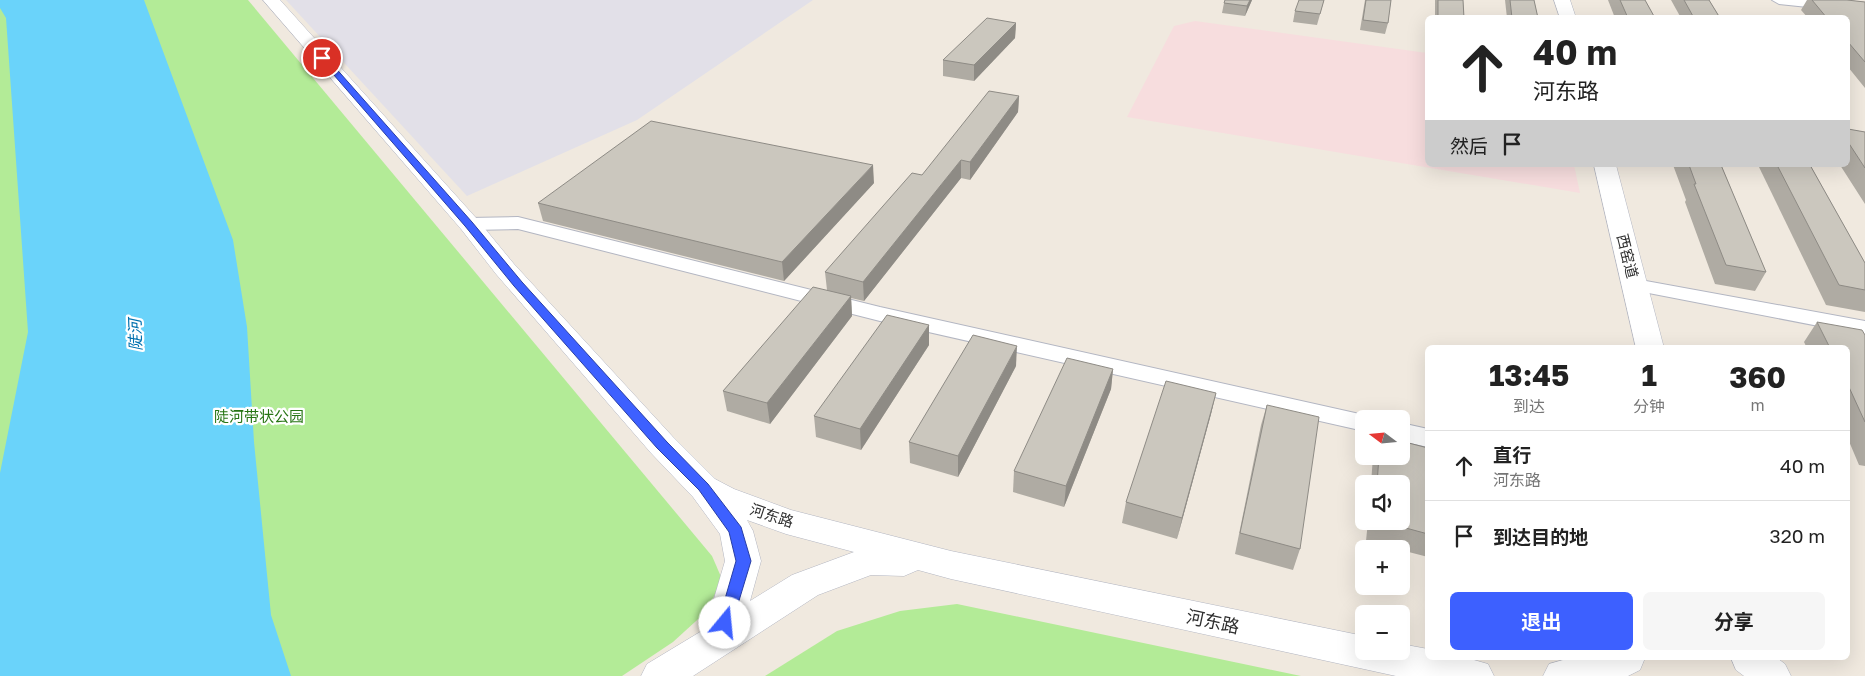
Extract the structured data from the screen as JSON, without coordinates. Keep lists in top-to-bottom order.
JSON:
{
  "streets": {
    "street": ["西窑道", "河东路"]
  },
  "water": ["陡河"],
  "parks": ["陡河带状公园"],
  "north": "left",
  "page": {
    "turn": ["40 m", "河东路"],
    "then": "然后",
    "eta": [
      "13:45",
      "到达",
      "1",
      "分钟",
      "360",
      "m"
    ],
    "map_buttons": ["+", "−"],
    "list": [
      {
        "name": "直行",
        "note": "河东路",
        "value": "40 m"
      },
      {
        "name": "到达目的地",
        "value": "320 m"
      }
    ],
    "buttons": ["退出", "分享"]
  }
}
